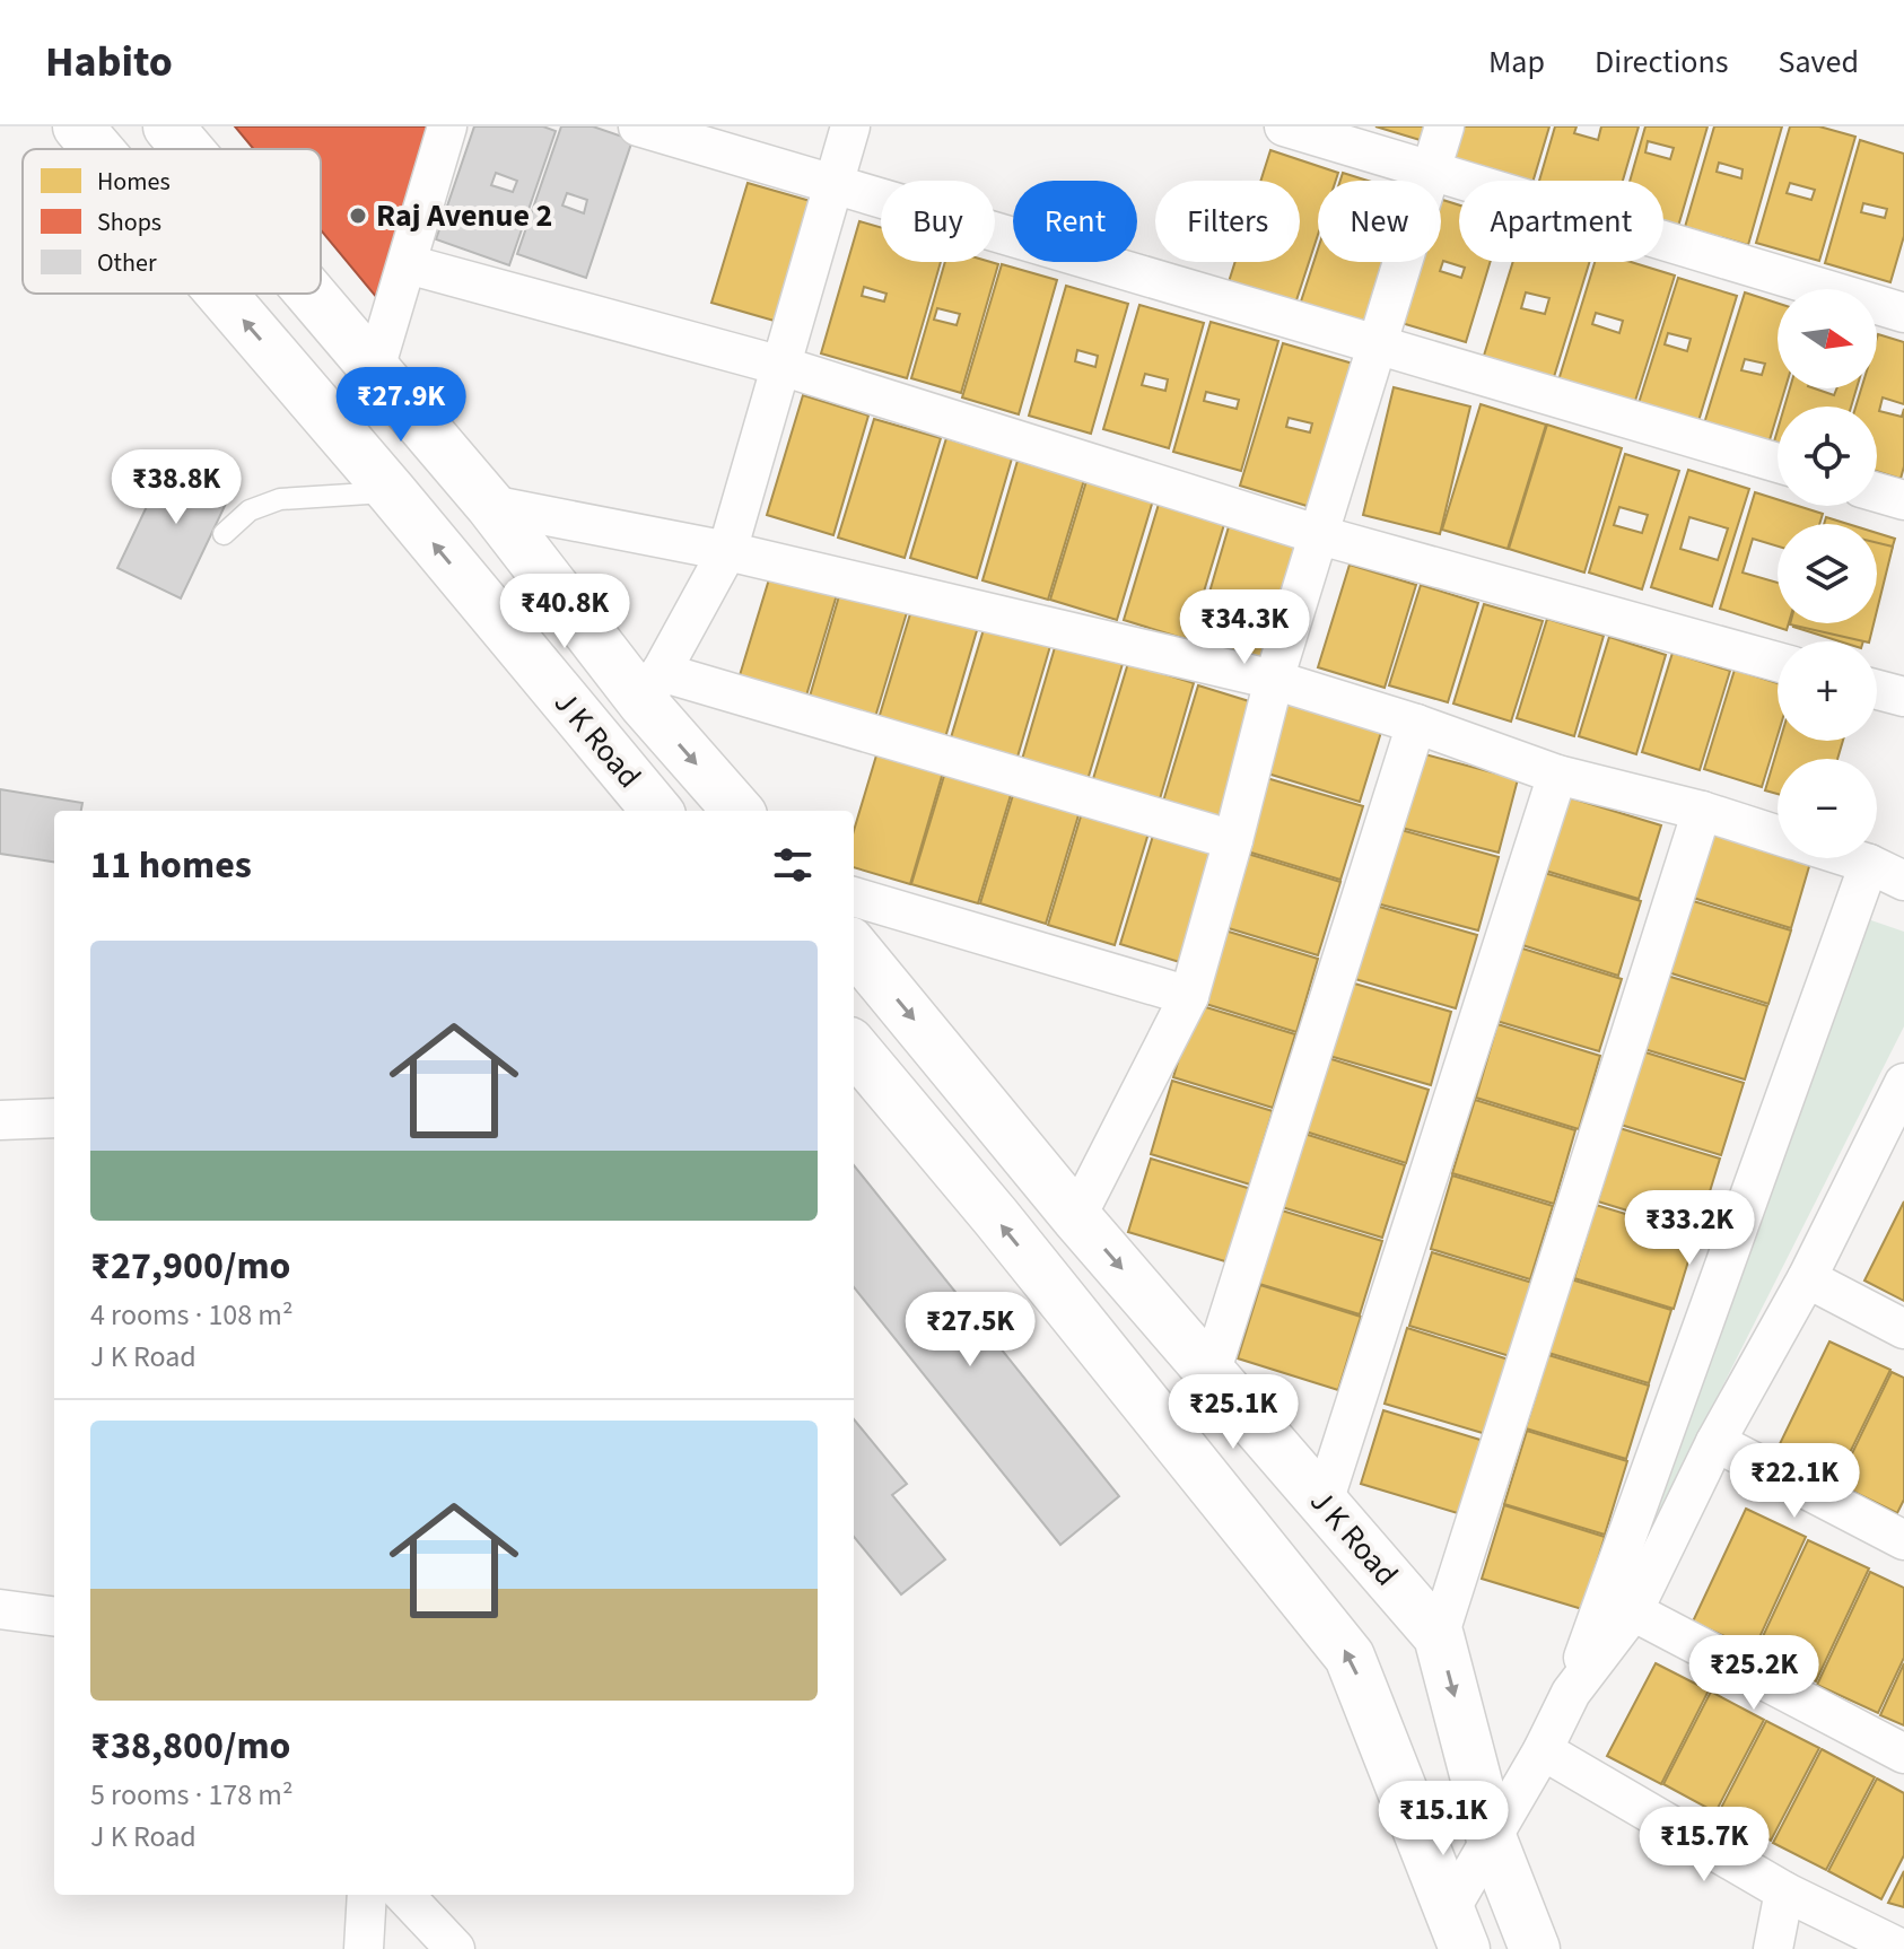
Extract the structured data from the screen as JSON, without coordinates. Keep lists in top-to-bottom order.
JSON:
{
  "streets": {
    "main road": ["J K Road"]
  },
  "places": ["Raj Avenue 2"],
  "legend": ["Homes", "Shops", "Other"],
  "north": "right",
  "page": {
    "header": "Habito",
    "nav": ["Map", "Directions", "Saved"],
    "chip": [
      "Buy",
      "Rent",
      "Filters",
      "New",
      "Apartment"
    ],
    "map_buttons": ["+", "−"],
    "price": [
      "₹27.9K",
      "₹38.8K",
      "₹40.8K",
      "₹34.3K",
      "₹33.2K",
      "₹27.5K",
      "₹25.1K",
      "₹22.1K",
      "₹25.2K",
      "₹15.1K",
      "₹15.7K"
    ],
    "heading": "11 homes",
    "list": [
      {
        "name": "₹27,900/mo",
        "note": "4 rooms · 108 m² · J K Road"
      },
      {
        "name": "₹38,800/mo",
        "note": "5 rooms · 178 m² · J K Road"
      }
    ]
  }
}
